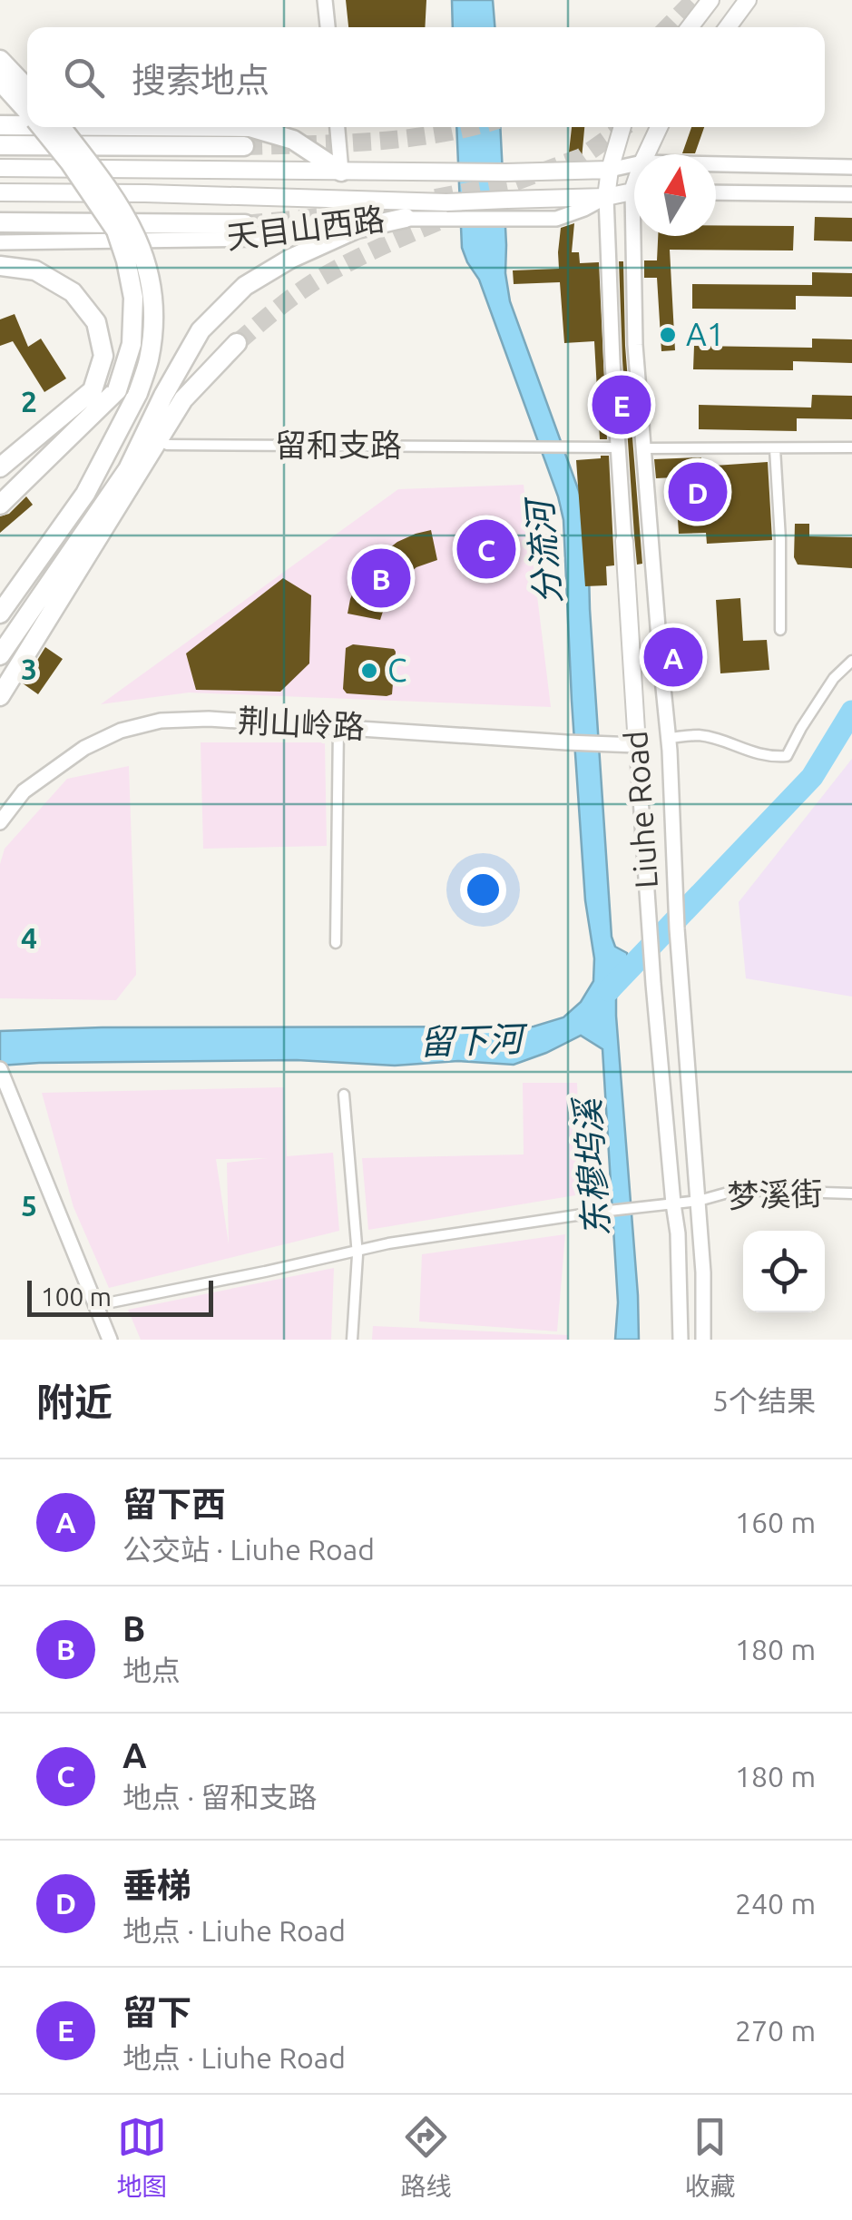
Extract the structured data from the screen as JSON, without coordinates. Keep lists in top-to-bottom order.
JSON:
{
  "streets": {
    "main road": ["天目山西路", "荆山岭路", "Liuhe Road"],
    "street": ["留和支路", "梦溪街"]
  },
  "crossings": [
    ["天目山西路", "Liuhe Road"],
    ["留和支路", "Liuhe Road"],
    ["荆山岭路", "Liuhe Road"],
    ["Liuhe Road", "梦溪街"]
  ],
  "water": ["分流河", "留下河", "东穆坞溪"],
  "places": ["A1", "C"],
  "scale_bar": "100 m",
  "north": "top",
  "page": {
    "search": "搜索地点",
    "pins": [
      "E",
      "D",
      "C",
      "B",
      "A"
    ],
    "scale": "100 m",
    "heading": ["附近", "5个结果"],
    "list": [
      {
        "mark": "A",
        "name": "留下西",
        "note": "公交站 · Liuhe Road",
        "value": "160 m"
      },
      {
        "mark": "B",
        "name": "B",
        "note": "地点",
        "value": "180 m"
      },
      {
        "mark": "C",
        "name": "A",
        "note": "地点 · 留和支路",
        "value": "180 m"
      },
      {
        "mark": "D",
        "name": "垂梯",
        "note": "地点 · Liuhe Road",
        "value": "240 m"
      },
      {
        "mark": "E",
        "name": "留下",
        "note": "地点 · Liuhe Road",
        "value": "270 m"
      }
    ],
    "nav": ["地图", "路线", "收藏"]
  },
  "grid": {
    "rows": [
      "2",
      "3",
      "4",
      "5"
    ]
  }
}
